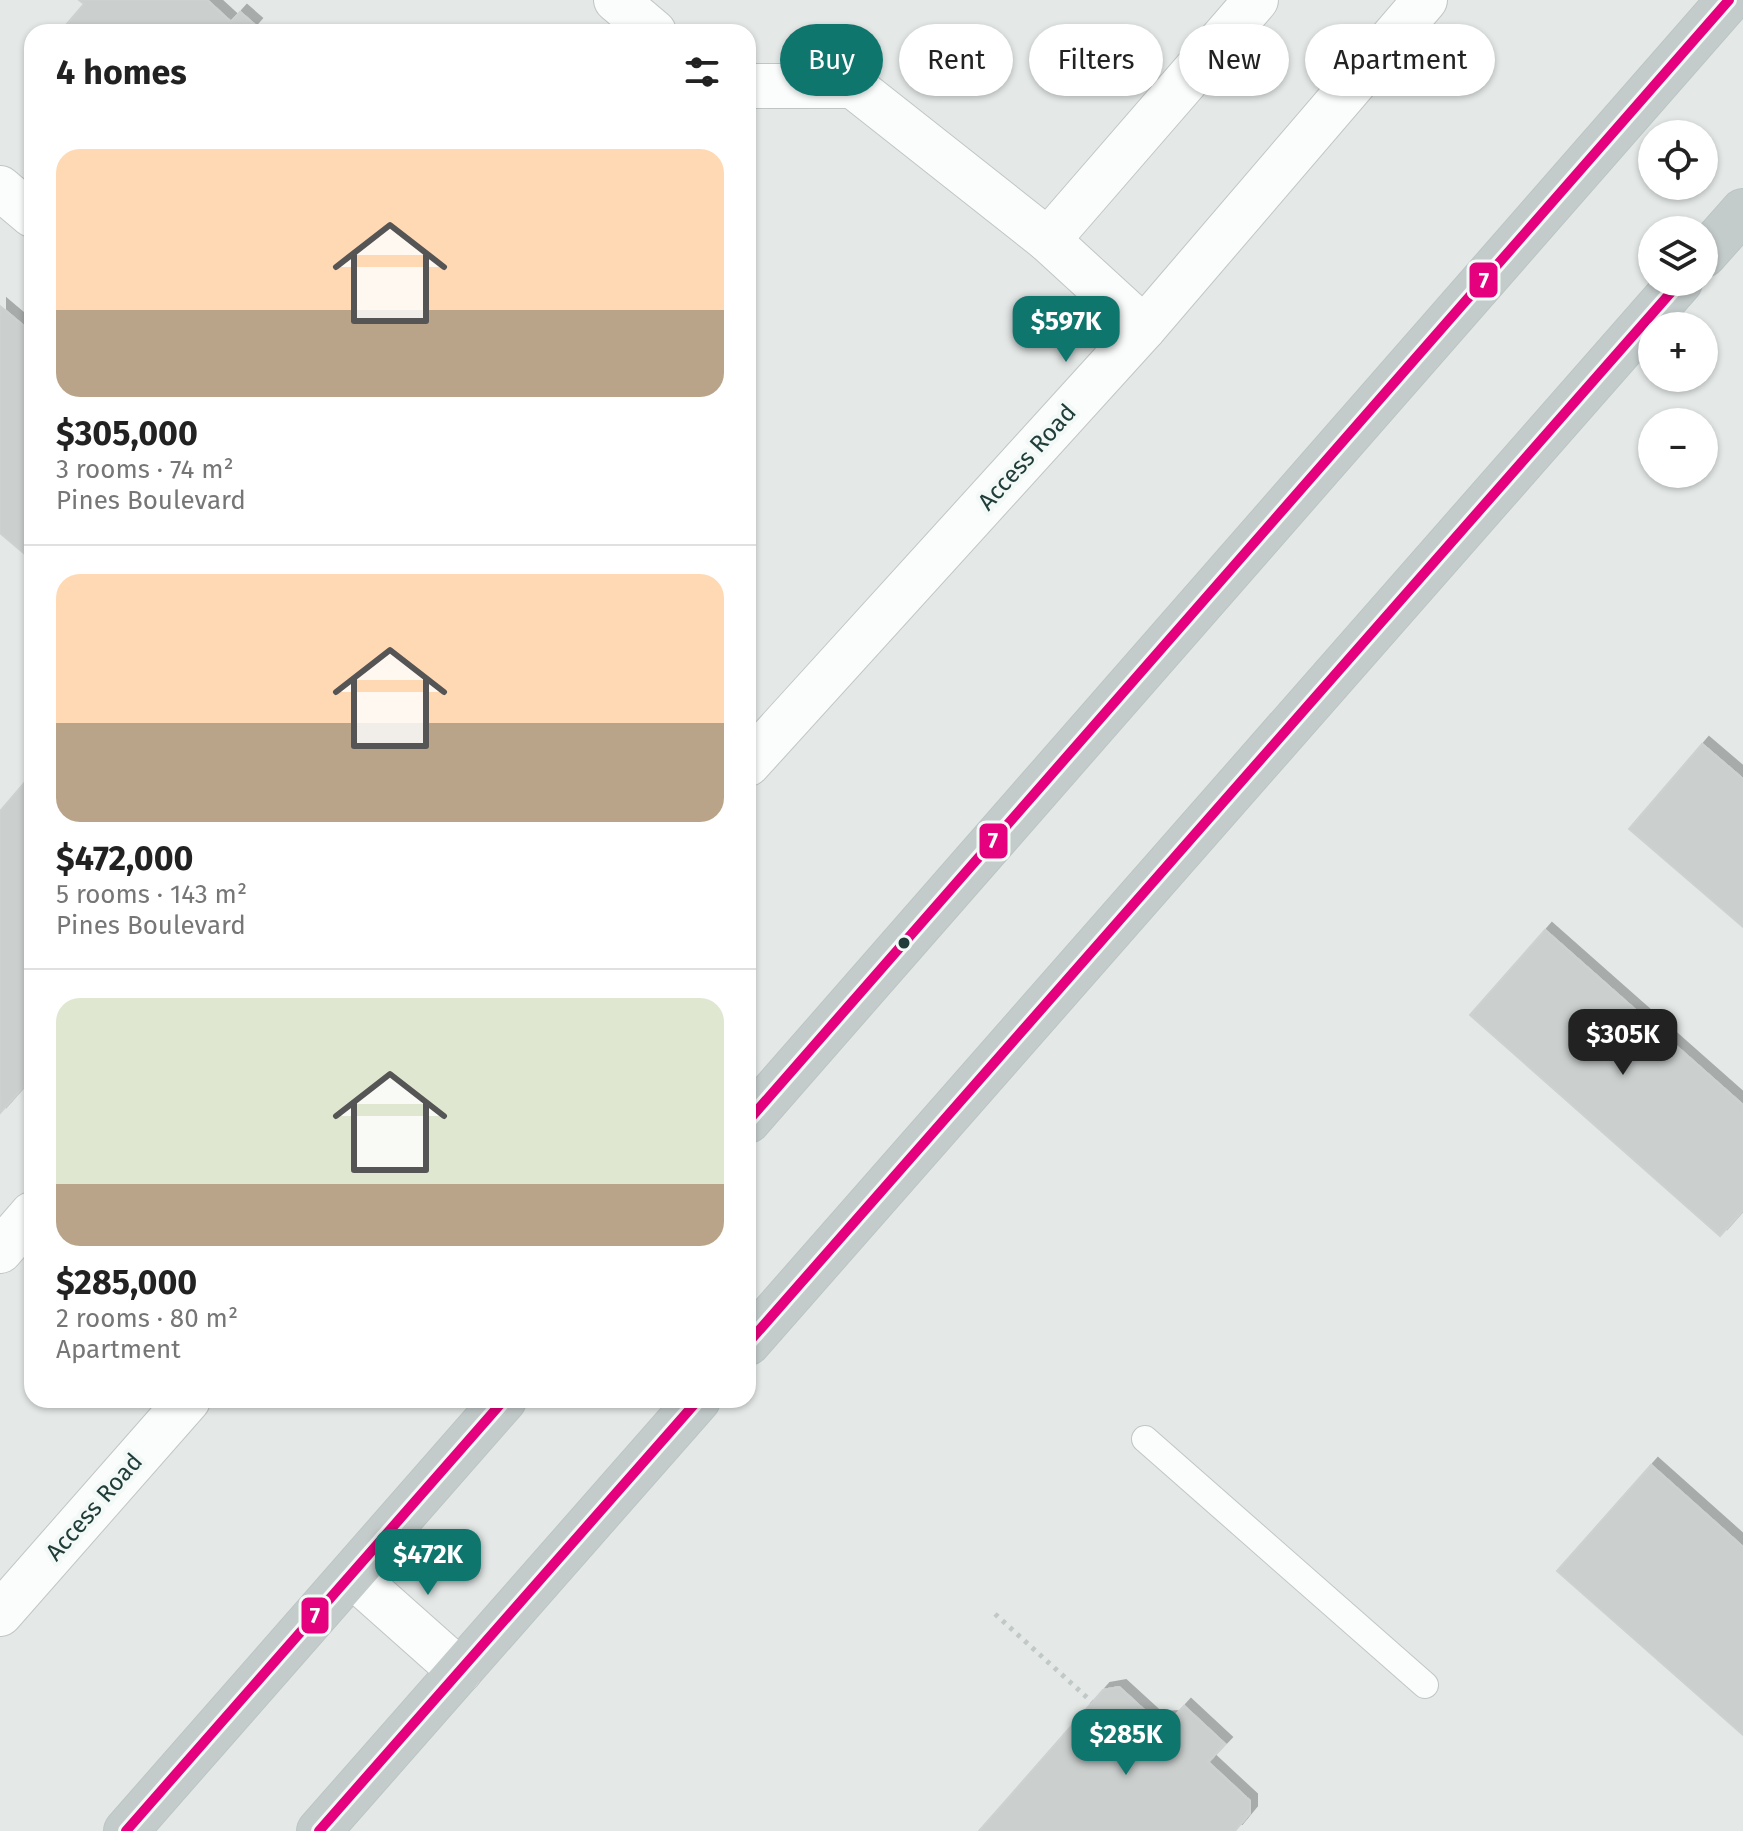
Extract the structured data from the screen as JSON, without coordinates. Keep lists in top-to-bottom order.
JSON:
{
  "streets": {
    "street": ["Access Road"]
  },
  "lines": ["transit line 7"],
  "page": {
    "chip": [
      "Buy",
      "Rent",
      "Filters",
      "New",
      "Apartment"
    ],
    "heading": "4 homes",
    "map_buttons": ["+", "−"],
    "list": [
      {
        "name": "$305,000",
        "note": "3 rooms · 74 m² · Pines Boulevard"
      },
      {
        "name": "$472,000",
        "note": "5 rooms · 143 m² · Pines Boulevard"
      },
      {
        "name": "$285,000",
        "note": "2 rooms · 80 m² · Apartment"
      }
    ],
    "price": [
      "$597K",
      "$305K",
      "$472K",
      "$285K"
    ]
  }
}
